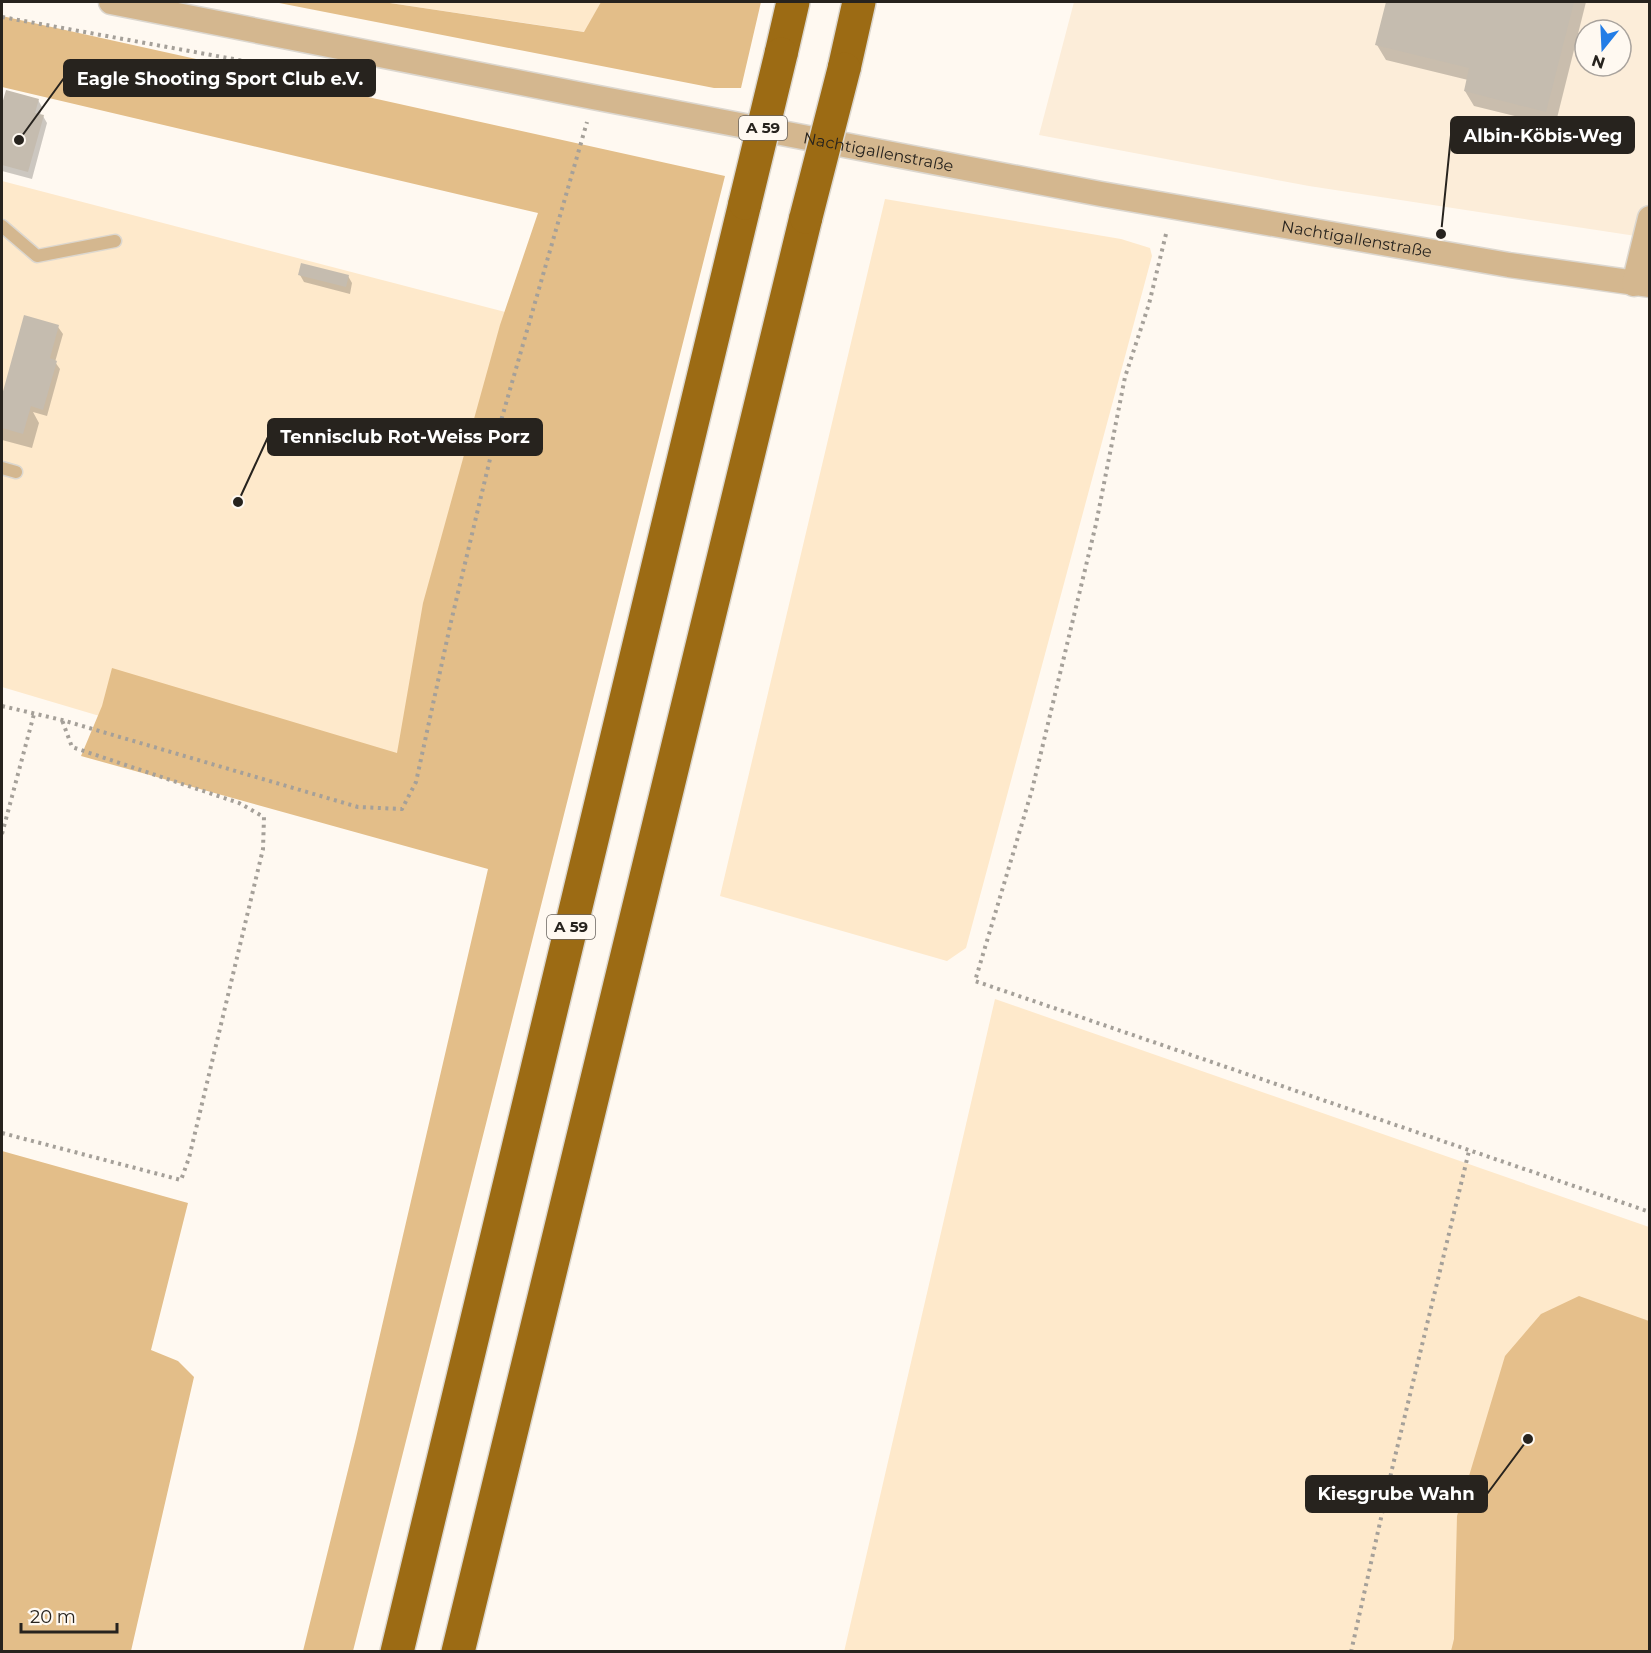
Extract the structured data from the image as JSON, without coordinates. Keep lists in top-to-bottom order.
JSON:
{
  "streets": {
    "highway": ["A 59"],
    "street": ["Nachtigallenstraße"]
  },
  "places": [
    "Eagle Shooting Sport Club e.V.",
    "Albin-Köbis-Weg",
    "Tennisclub Rot-Weiss Porz",
    "Kiesgrube Wahn"
  ],
  "scale_bar": "20 m",
  "north": "bottom"
}
